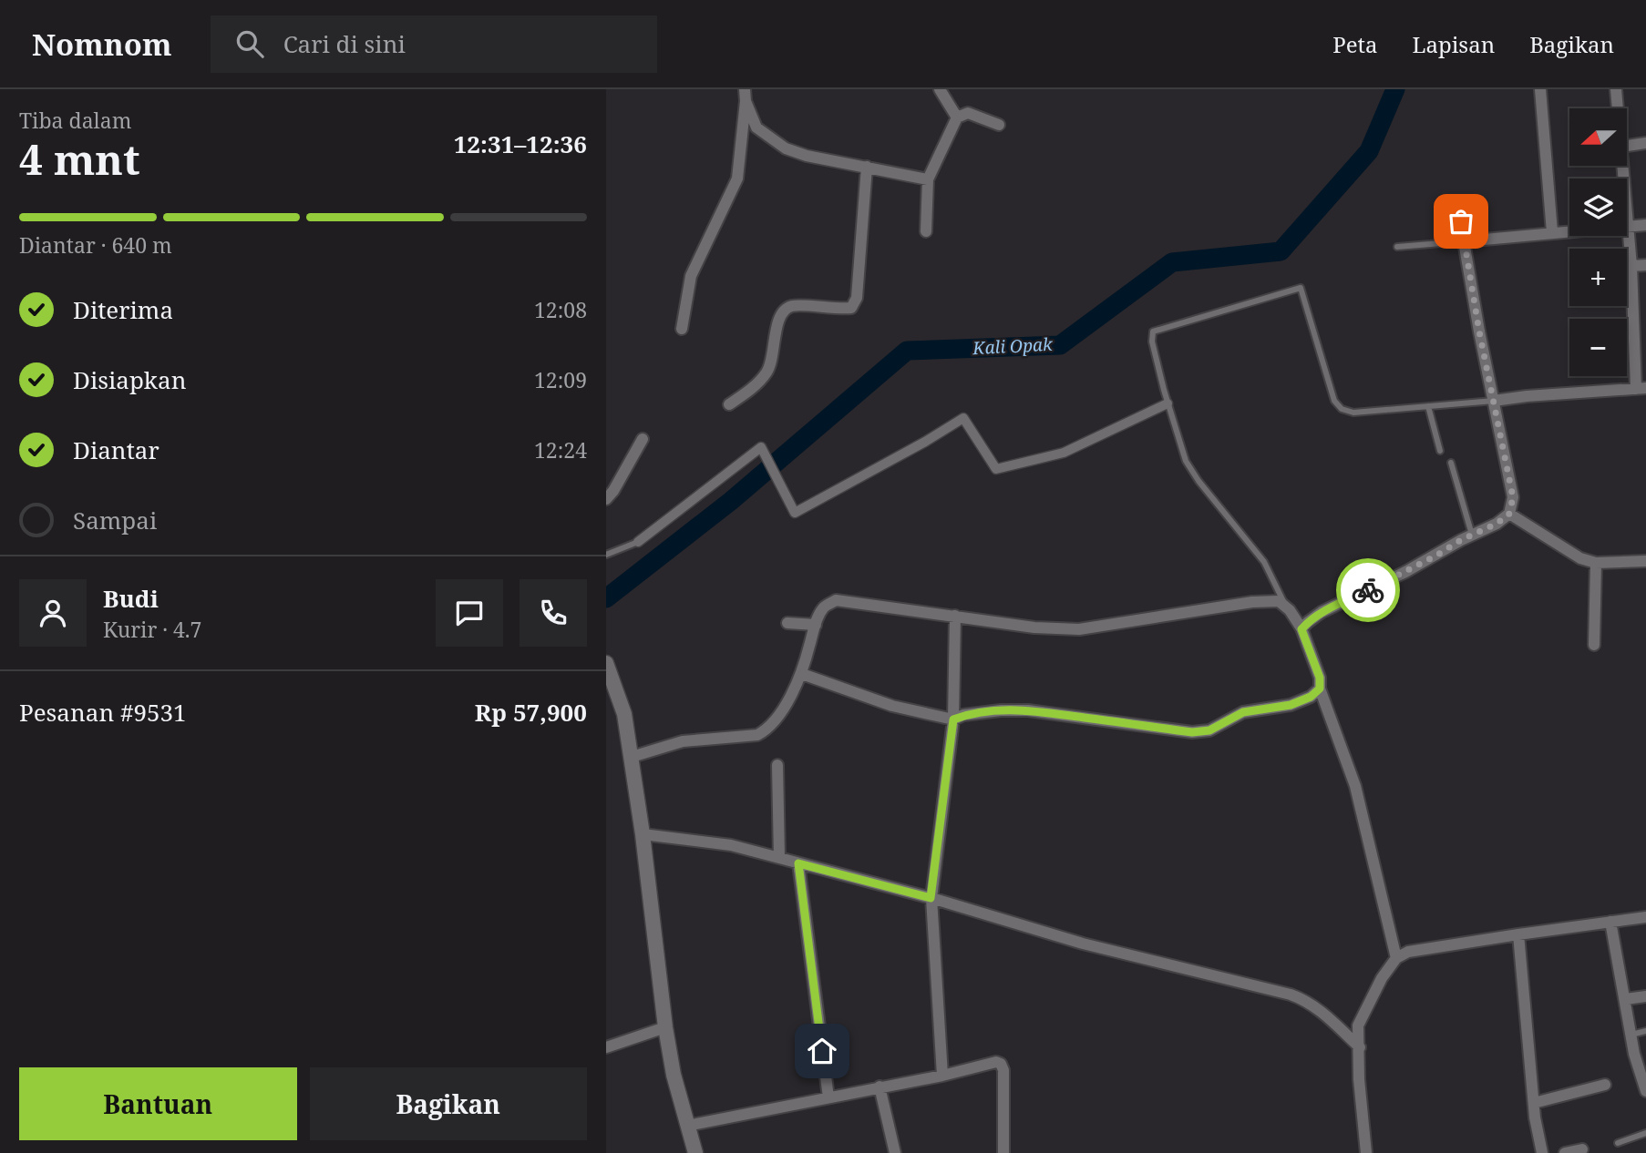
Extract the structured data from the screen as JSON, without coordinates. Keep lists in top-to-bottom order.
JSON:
{
  "water": ["Kali Opak"],
  "north": "left",
  "page": {
    "header": "Nomnom",
    "search": "Cari di sini",
    "nav": ["Peta", "Lapisan", "Bagikan"],
    "heading": ["4 mnt", "Tiba dalam", "12:31–12:36"],
    "panel": [
      "Budi",
      "Kurir · 4.7",
      "Pesanan #9531",
      "Rp 57,900"
    ],
    "map_buttons": ["+", "−"],
    "bar": "Diantar · 640 m",
    "list": [
      ["Diterima", "12:08"],
      ["Disiapkan", "12:09"],
      ["Diantar", "12:24"],
      "Sampai"
    ],
    "buttons": ["Bantuan", "Bagikan"]
  }
}
